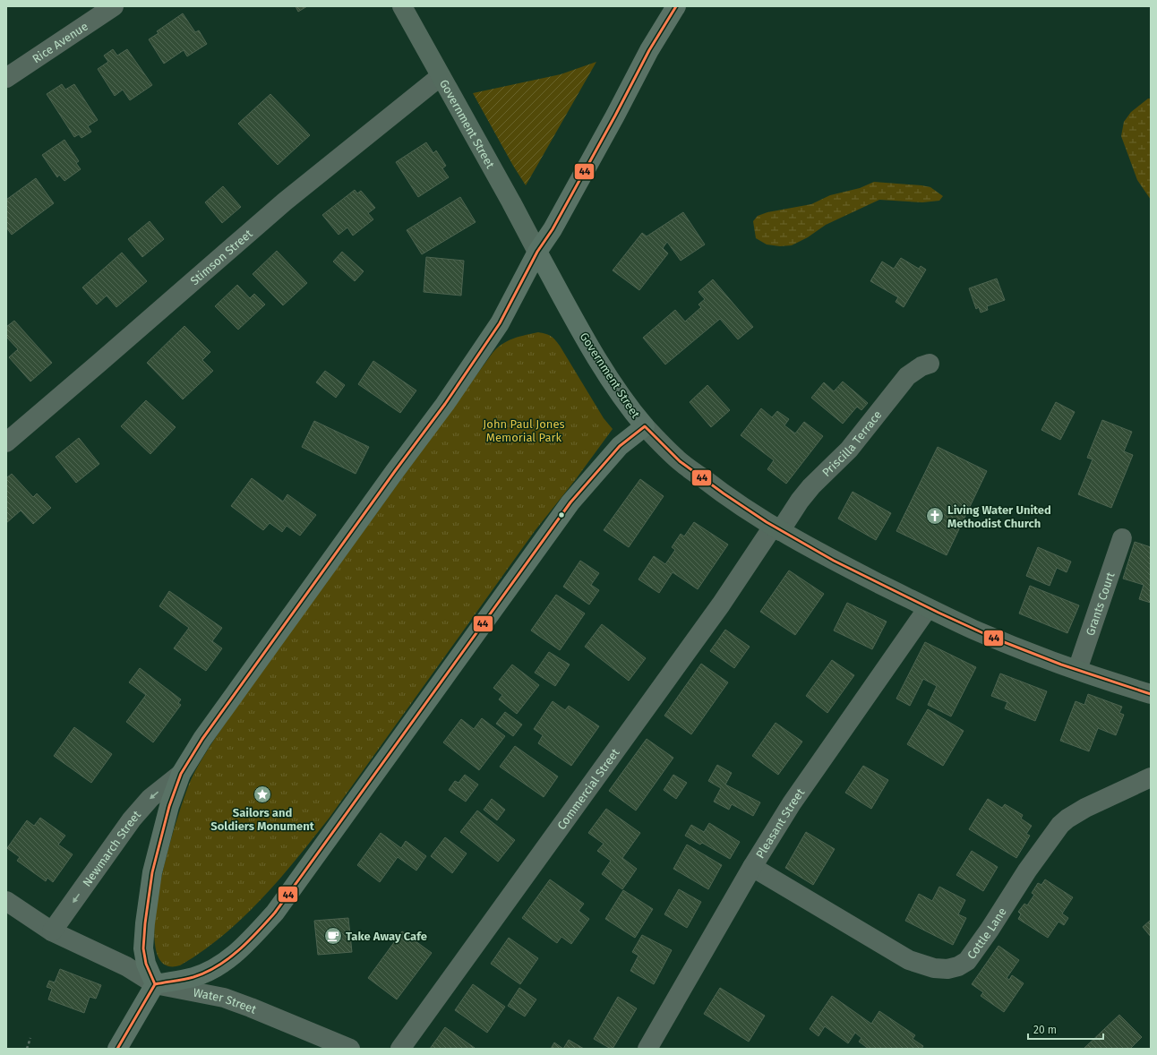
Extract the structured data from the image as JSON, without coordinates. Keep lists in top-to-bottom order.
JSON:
{
  "streets": {
    "main road": ["Government Street", "Newmarch Street"],
    "street": [
      "Rice Avenue",
      "Stimson Street",
      "Priscilla Terrace",
      "Grants Court",
      "Commercial Street",
      "Pleasant Street",
      "Cottle Lane",
      "Water Street"
    ]
  },
  "crossings": [
    ["Government Street", "Stimson Street"],
    ["Government Street", "Priscilla Terrace"],
    ["Government Street", "Grants Court"],
    ["Government Street", "Commercial Street"],
    ["Government Street", "Pleasant Street"],
    ["Government Street", "Newmarch Street"],
    ["Priscilla Terrace", "Commercial Street"],
    ["Pleasant Street", "Cottle Lane"],
    ["Newmarch Street", "Water Street"]
  ],
  "parks": ["John Paul Jones Memorial Park"],
  "places": {
    "church": ["Living Water United Methodist Church"],
    "place": ["Sailors and Soldiers Monument"],
    "cafe": ["Take Away Cafe"]
  },
  "lines": ["transit line 44"],
  "scale_bar": "20 m"
}
